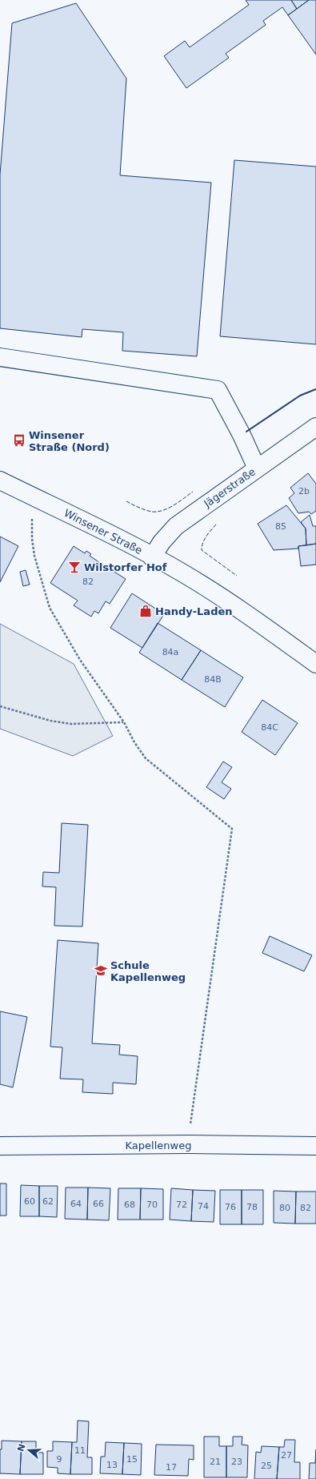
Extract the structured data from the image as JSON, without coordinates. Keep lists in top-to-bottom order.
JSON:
{
  "streets": {
    "street": ["Jägerstraße", "Winsener Straße", "Kapellenweg"]
  },
  "crossings": [
    ["Jägerstraße", "Winsener Straße"]
  ],
  "places": {
    "bus stop": ["Winsener Straße (Nord)"],
    "bar": ["Wilstorfer Hof"],
    "shop": ["Handy-Laden"],
    "school or university": ["Schule Kapellenweg"]
  },
  "house_numbers": [
    "2b",
    "85",
    "82",
    "84a",
    "84B",
    "84С",
    "60",
    "62",
    "64",
    "66",
    "68",
    "70",
    "72",
    "74",
    "76",
    "78",
    "80",
    "82",
    "11",
    "27",
    "9",
    "15",
    "21",
    "23",
    "13",
    "25",
    "17"
  ],
  "north": "left"
}
